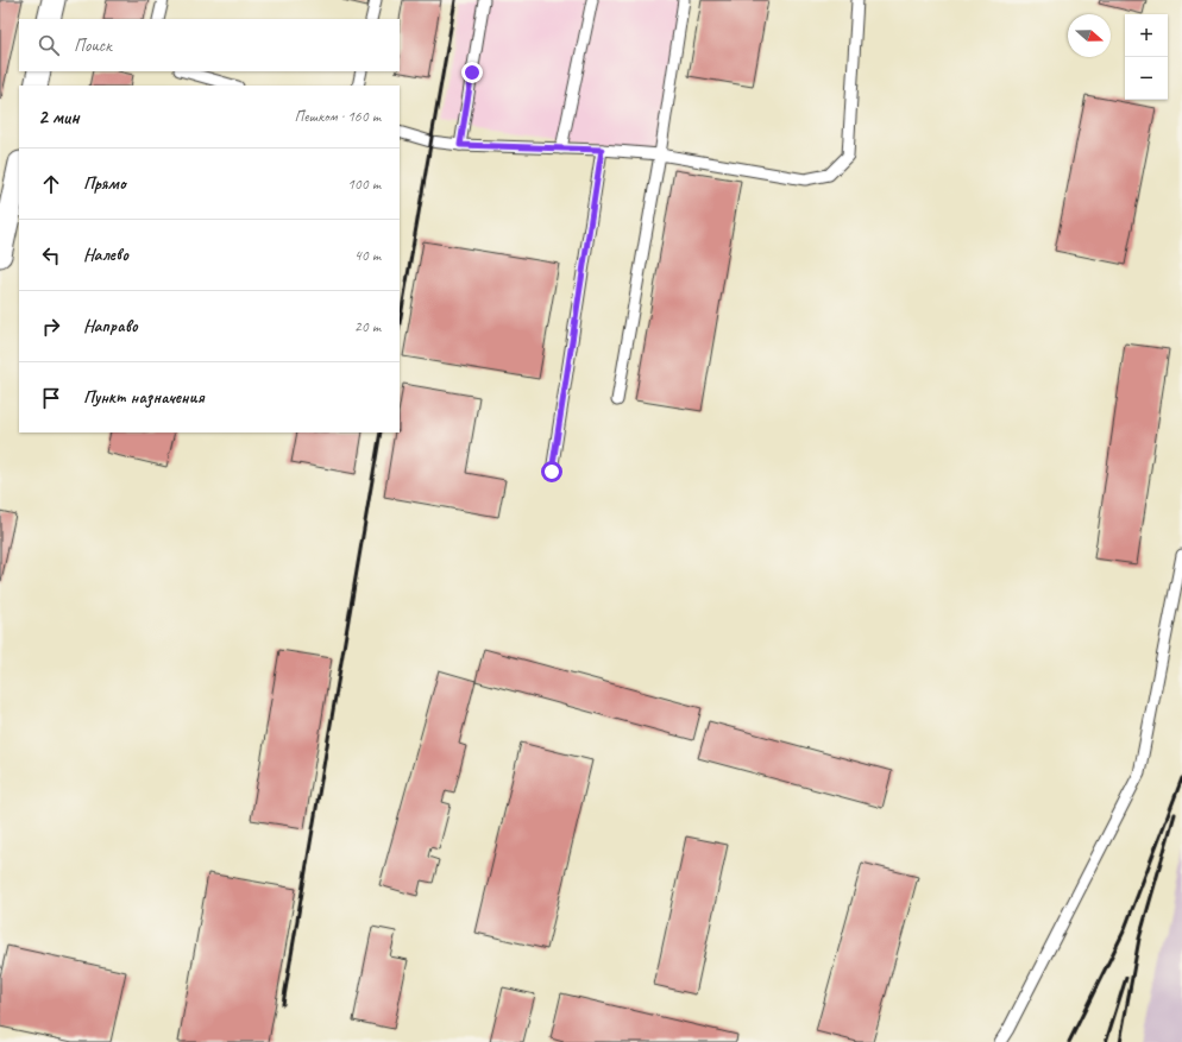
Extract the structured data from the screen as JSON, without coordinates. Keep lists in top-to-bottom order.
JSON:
{
  "north": "right",
  "page": {
    "map_buttons": ["+", "−"],
    "search": "Поиск",
    "heading": ["2 мин", "Пешком · 160 m"],
    "list": [
      ["Прямо", "100 m"],
      ["Налево", "40 m"],
      ["Направо", "20 m"],
      "Пункт назначения"
    ]
  }
}
